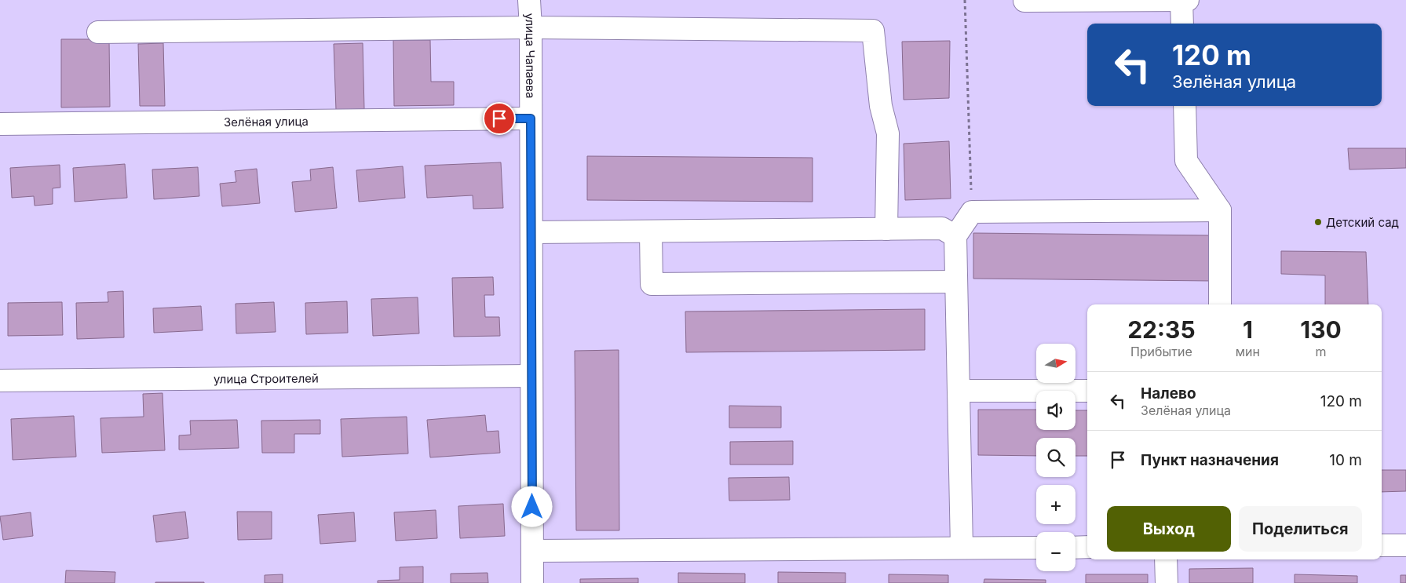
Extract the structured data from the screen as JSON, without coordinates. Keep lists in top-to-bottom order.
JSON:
{
  "streets": {
    "street": ["улица Чапаева", "Зелёная улица", "улица Строителей"]
  },
  "crossings": [
    ["улица Чапаева", "Зелёная улица"],
    ["улица Чапаева", "улица Строителей"]
  ],
  "places": ["Детский сад"],
  "north": "right",
  "page": {
    "turn": ["120 m", "Зелёная улица"],
    "eta": [
      "22:35",
      "Прибытие",
      "1",
      "мин",
      "130",
      "m"
    ],
    "map_buttons": ["+", "−"],
    "list": [
      {
        "name": "Налево",
        "note": "Зелёная улица",
        "value": "120 m"
      },
      {
        "name": "Пункт назначения",
        "value": "10 m"
      }
    ],
    "buttons": ["Выход", "Поделиться"]
  }
}
